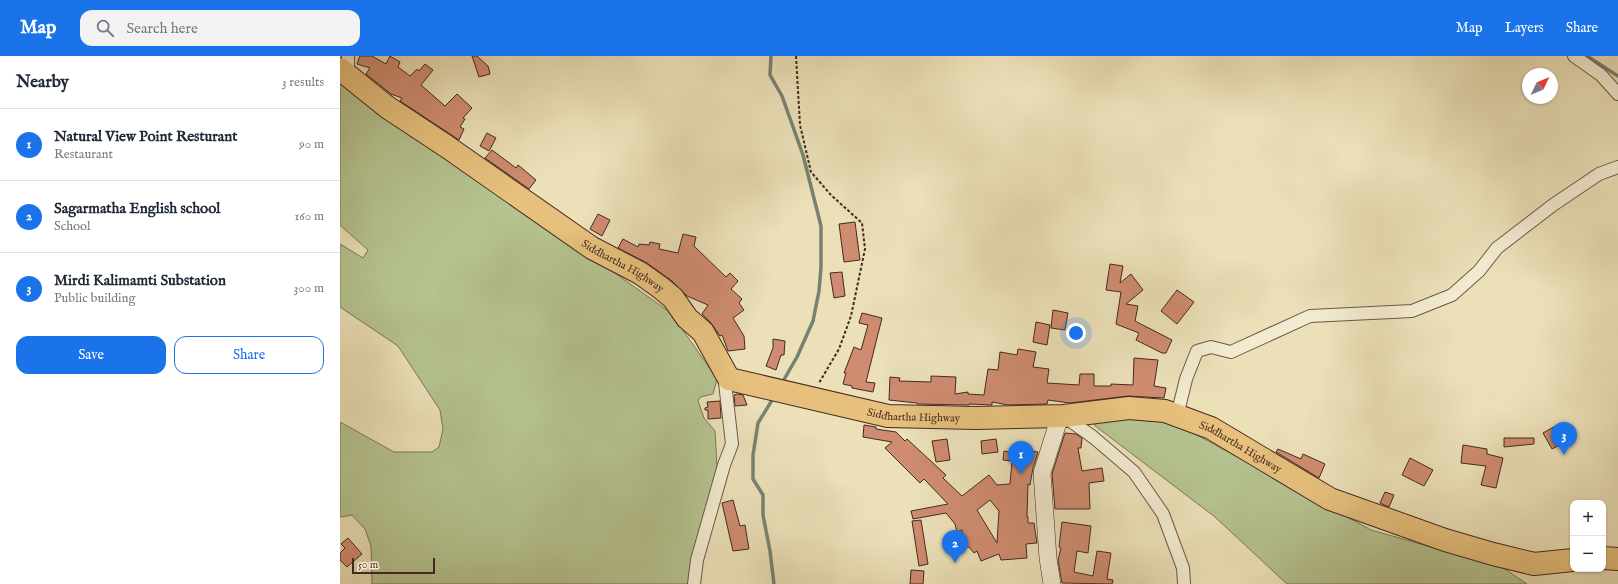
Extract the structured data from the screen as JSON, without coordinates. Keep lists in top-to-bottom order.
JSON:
{
  "streets": {
    "highway": ["Siddhartha Highway"]
  },
  "scale_bar": "50 m",
  "north": "top right",
  "page": {
    "header": "Map",
    "search": "Search here",
    "nav": ["Map", "Layers", "Share"],
    "heading": ["Nearby", "3 results"],
    "list": [
      {
        "mark": "1",
        "name": "Natural View Point Resturant",
        "note": "Restaurant",
        "value": "90 m"
      },
      {
        "mark": "2",
        "name": "Sagarmatha English school",
        "note": "School",
        "value": "160 m"
      },
      {
        "mark": "3",
        "name": "Mirdi Kalimamti Substation",
        "note": "Public building",
        "value": "300 m"
      }
    ],
    "buttons": ["Save", "Share"],
    "pins": ["3", "1", "2"],
    "map_buttons": ["+", "−"],
    "scale": "50 m"
  }
}
